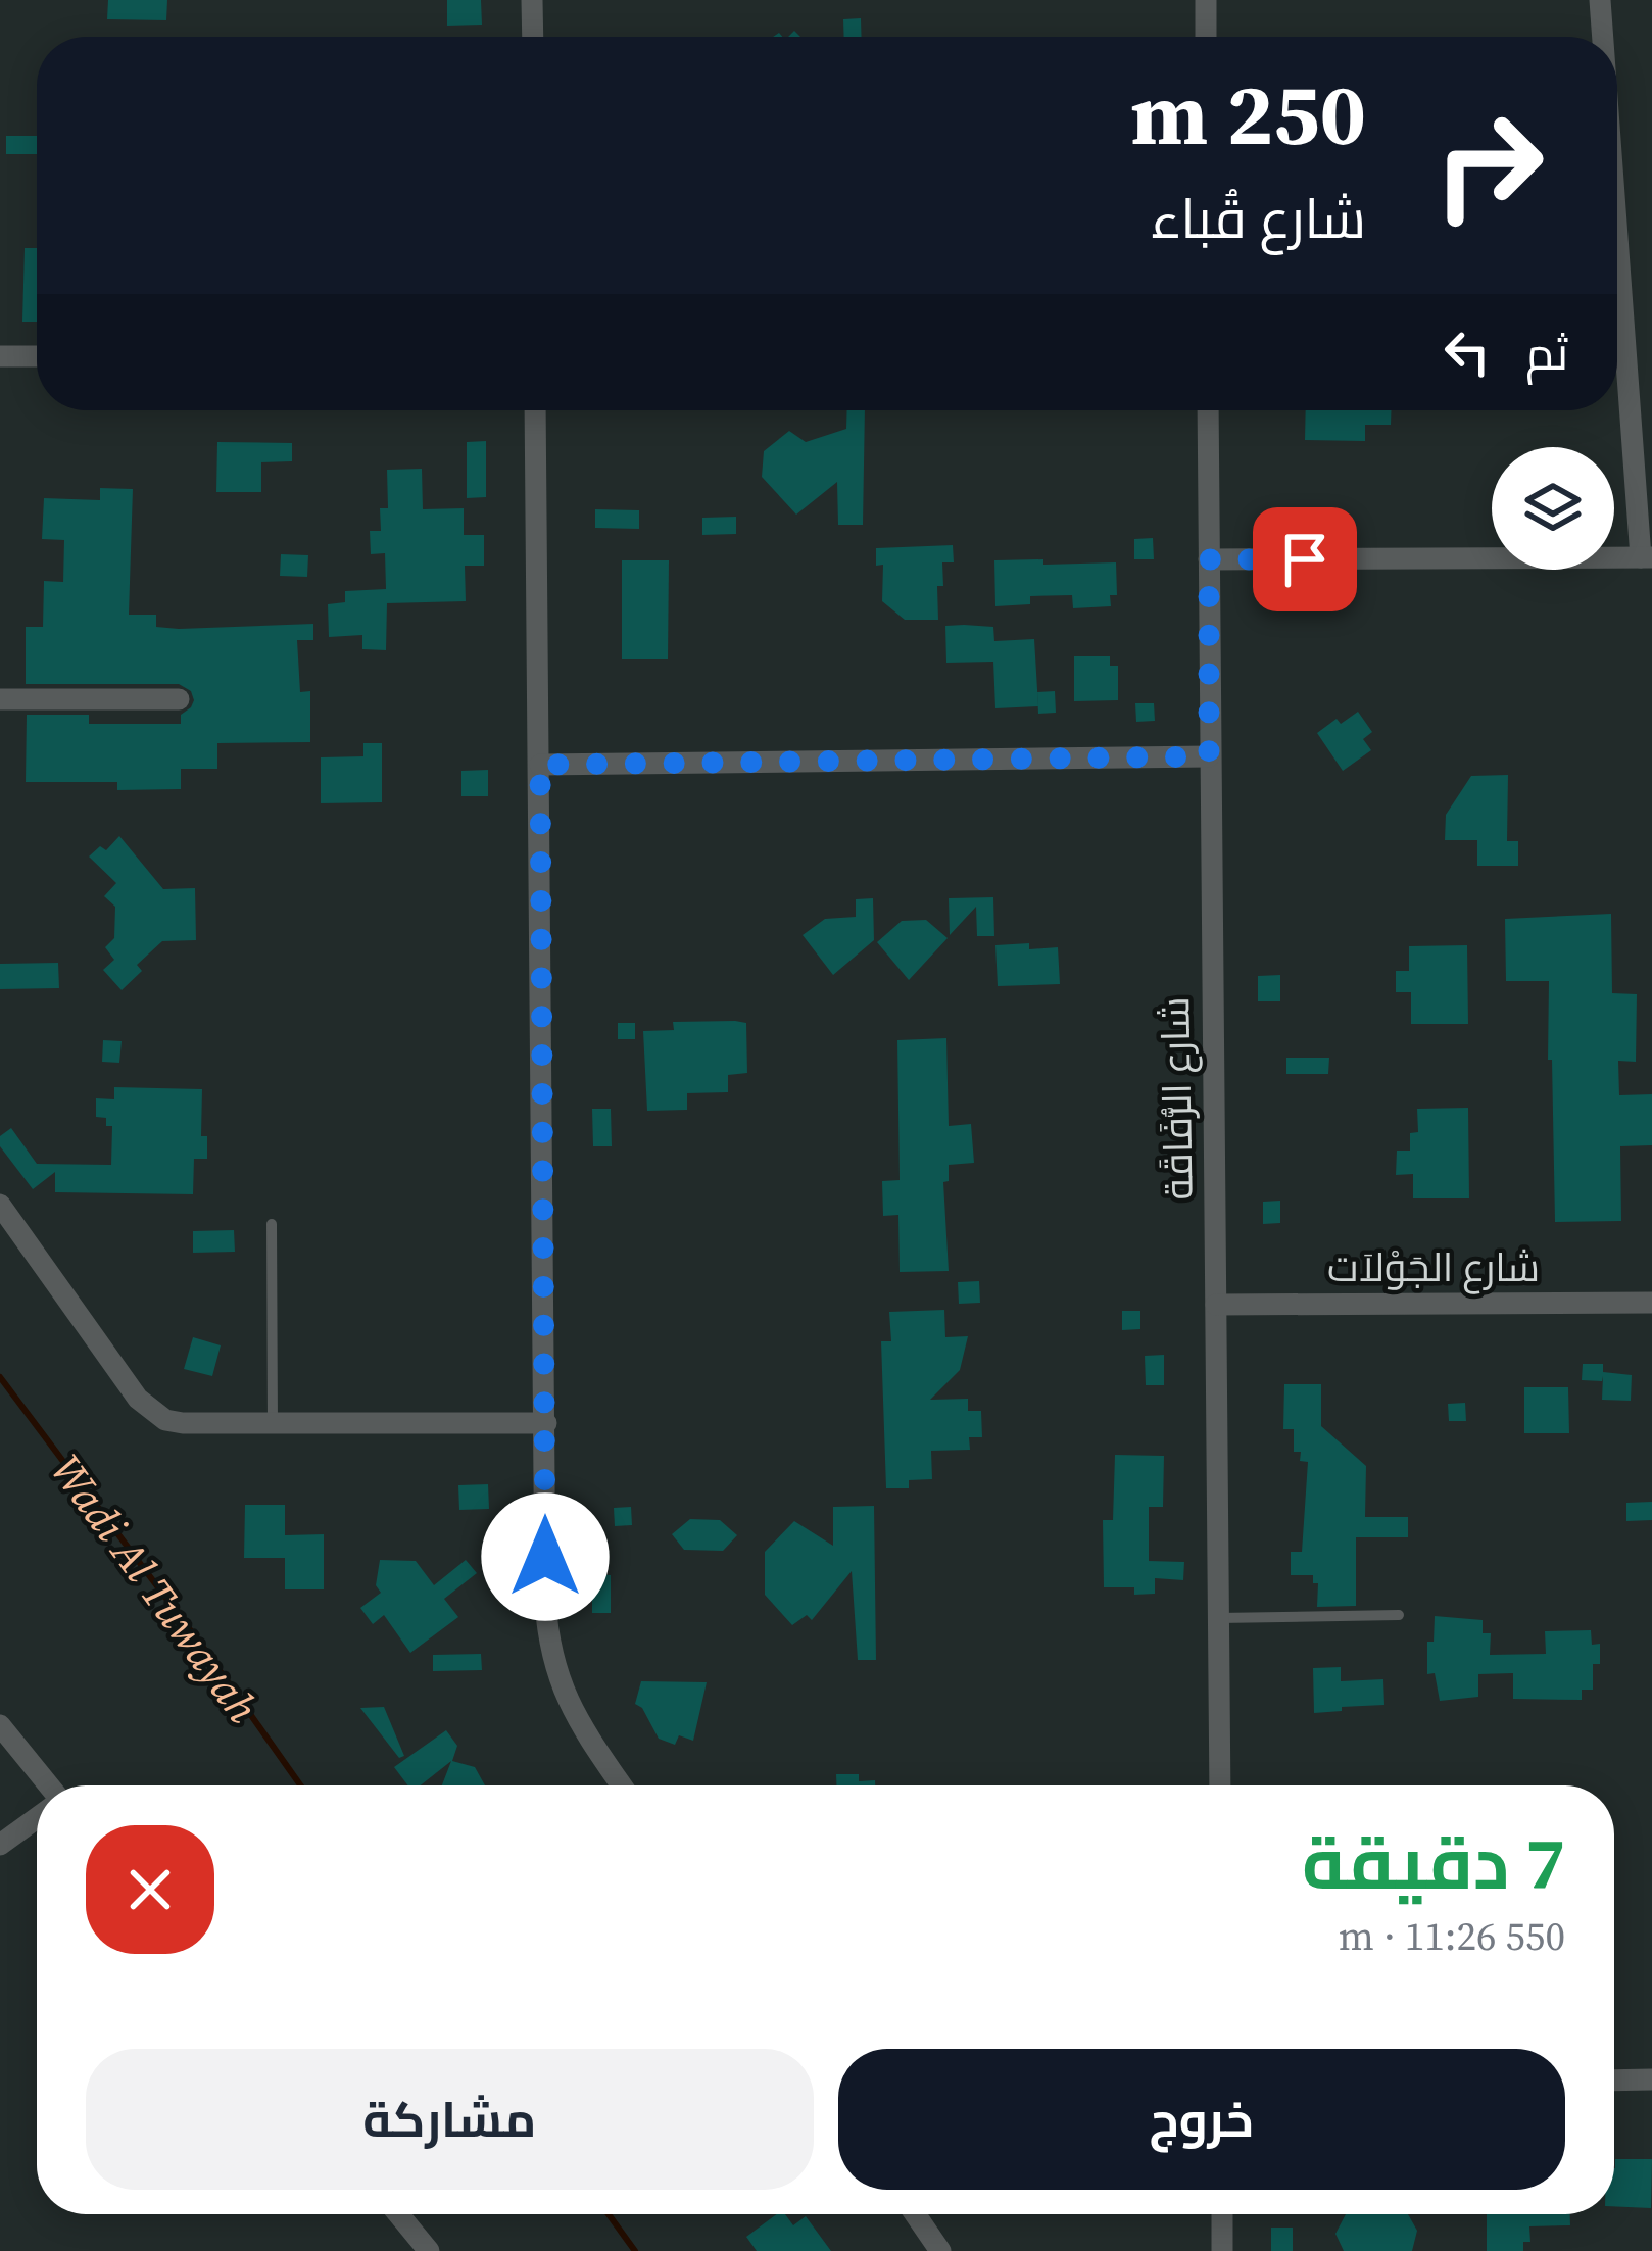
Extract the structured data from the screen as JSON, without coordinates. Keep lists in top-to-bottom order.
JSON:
{
  "streets": {
    "street": ["شارع الرُّفَاقَة", "شارع الجَوْلاَت"]
  },
  "crossings": [
    ["شارع الرُّفَاقَة", "شارع الجَوْلاَت"]
  ],
  "water": ["Wadi Al Tuwayah"],
  "page": {
    "turn": ["250 m", "شارع قُباء"],
    "then": "ثم",
    "heading": ["7 دقيقة", "550 m · 11:26"],
    "buttons": ["خروج", "مشاركة"]
  }
}
